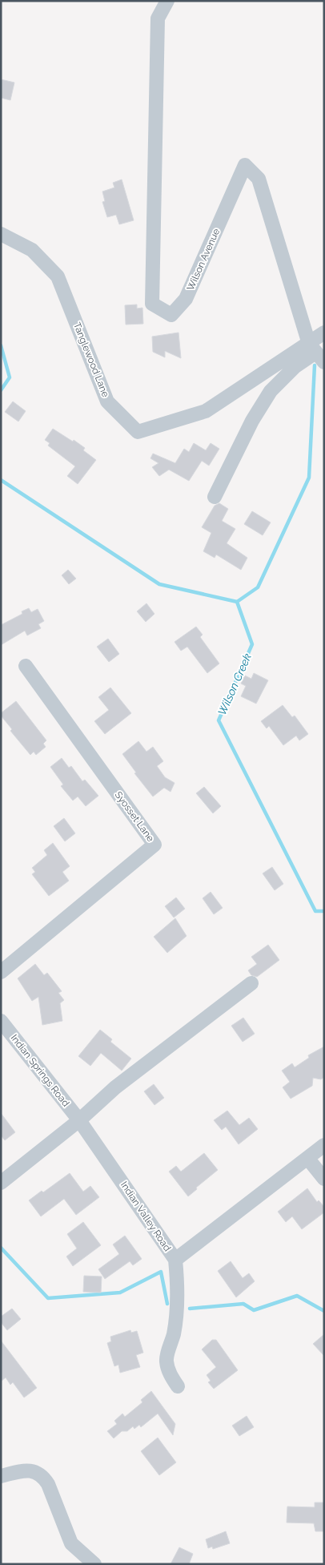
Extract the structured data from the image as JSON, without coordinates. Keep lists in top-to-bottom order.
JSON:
{
  "streets": {
    "street": [
      "Wilson Avenue",
      "Tanglewood Lane",
      "Syosset Lane",
      "Indian Springs Road",
      "Indian Valley Road"
    ]
  },
  "crossings": [
    ["Wilson Avenue", "Tanglewood Lane"],
    ["Indian Springs Road", "Indian Valley Road"]
  ],
  "water": ["Wilson Creek"]
}
